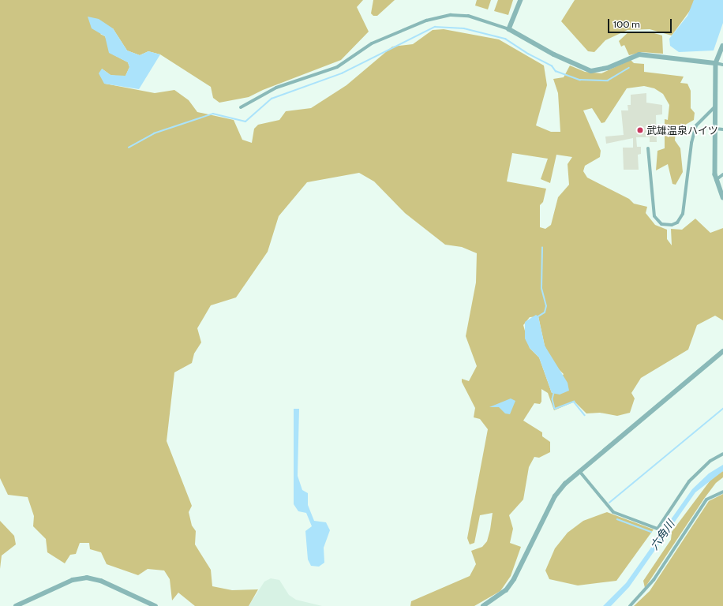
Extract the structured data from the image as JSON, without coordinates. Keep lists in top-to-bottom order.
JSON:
{
  "water": ["六角川"],
  "places": ["武雄温泉ハイツ"],
  "scale_bar": "100 m"
}
